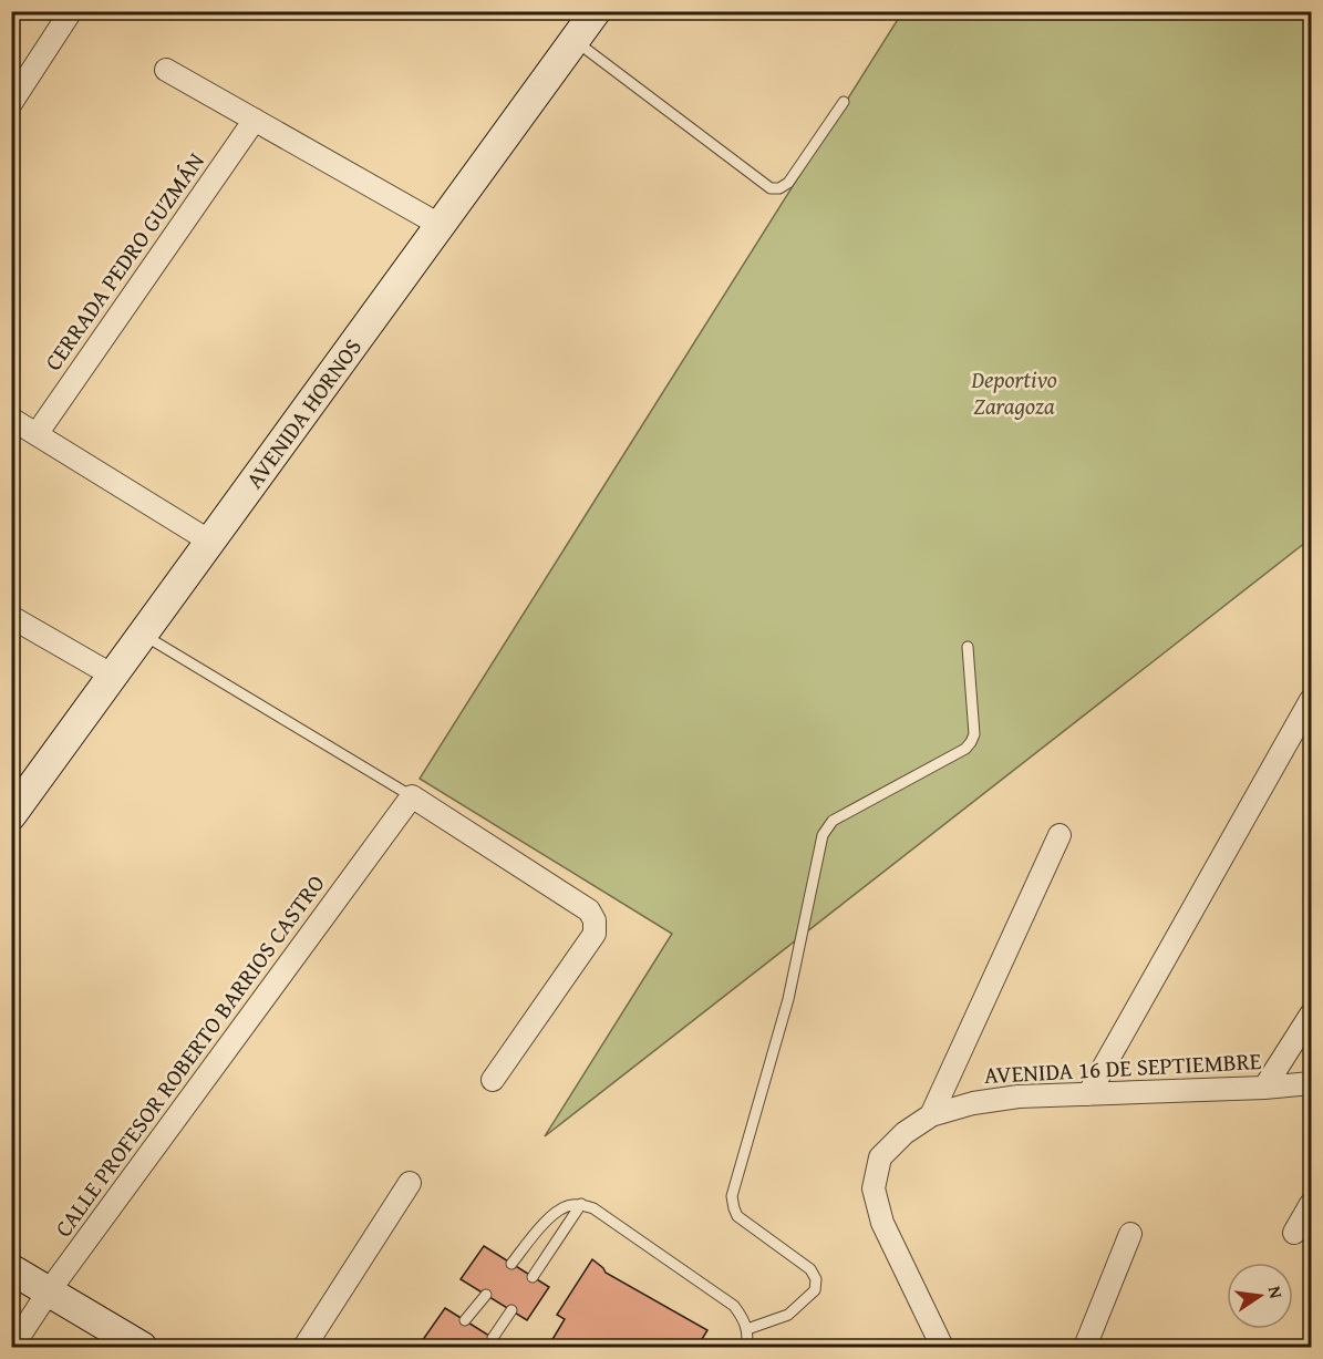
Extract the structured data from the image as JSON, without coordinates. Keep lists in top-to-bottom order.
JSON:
{
  "streets": {
    "street": [
      "CERRADA PEDRO GUZMÁN",
      "AVENIDA HORNOS",
      "CALLE PROFESOR ROBERTO BARRIOS CASTRO",
      "AVENIDA 16 DE SEPTIEMBRE"
    ]
  },
  "parks": ["Deportivo Zaragoza"],
  "north": "right"
}
